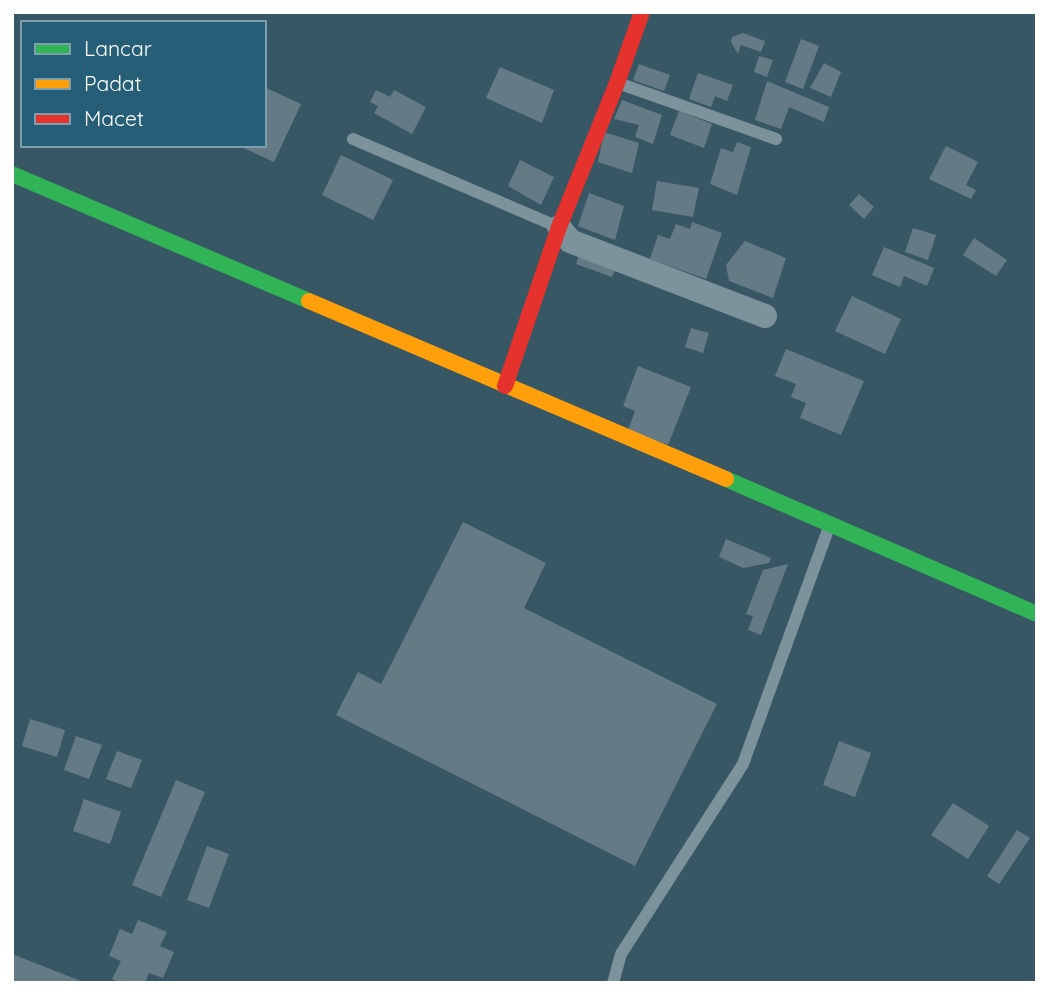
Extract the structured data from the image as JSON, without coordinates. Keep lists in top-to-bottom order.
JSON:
{
  "legend": ["Lancar", "Padat", "Macet"]
}
